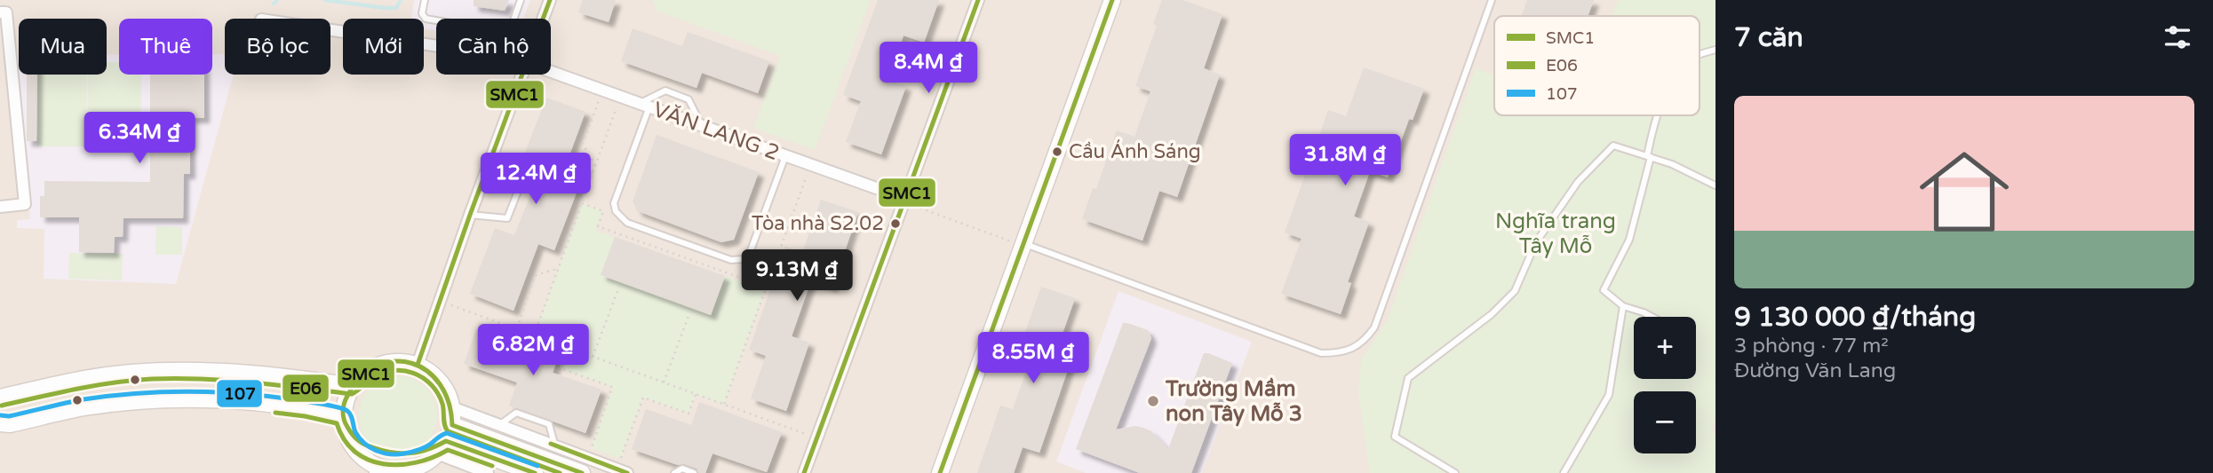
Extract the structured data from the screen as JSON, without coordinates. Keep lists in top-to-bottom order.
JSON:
{
  "streets": {
    "street": ["VĂN LANG 2"]
  },
  "parks": ["Nghĩa trang Tây Mỗ"],
  "places": ["Cầu Ánh Sáng", "Tòa nhà S2.02", "Trường Mầm non Tây Mỗ 3"],
  "lines": ["transit line SMC1", "transit line E06", "transit line 107"],
  "legend": ["SMC1", "E06", "107"],
  "page": {
    "heading": "7 căn",
    "chip": [
      "Mua",
      "Thuê",
      "Bộ lọc",
      "Mới",
      "Căn hộ"
    ],
    "price": [
      "8.4M ₫",
      "6.34M ₫",
      "31.8M ₫",
      "12.4M ₫",
      "9.13M ₫",
      "6.82M ₫",
      "8.55M ₫"
    ],
    "list": [
      {
        "name": "9 130 000 ₫/tháng",
        "note": "3 phòng · 77 m² · Đường Văn Lang"
      }
    ],
    "map_buttons": ["+", "−"]
  }
}
